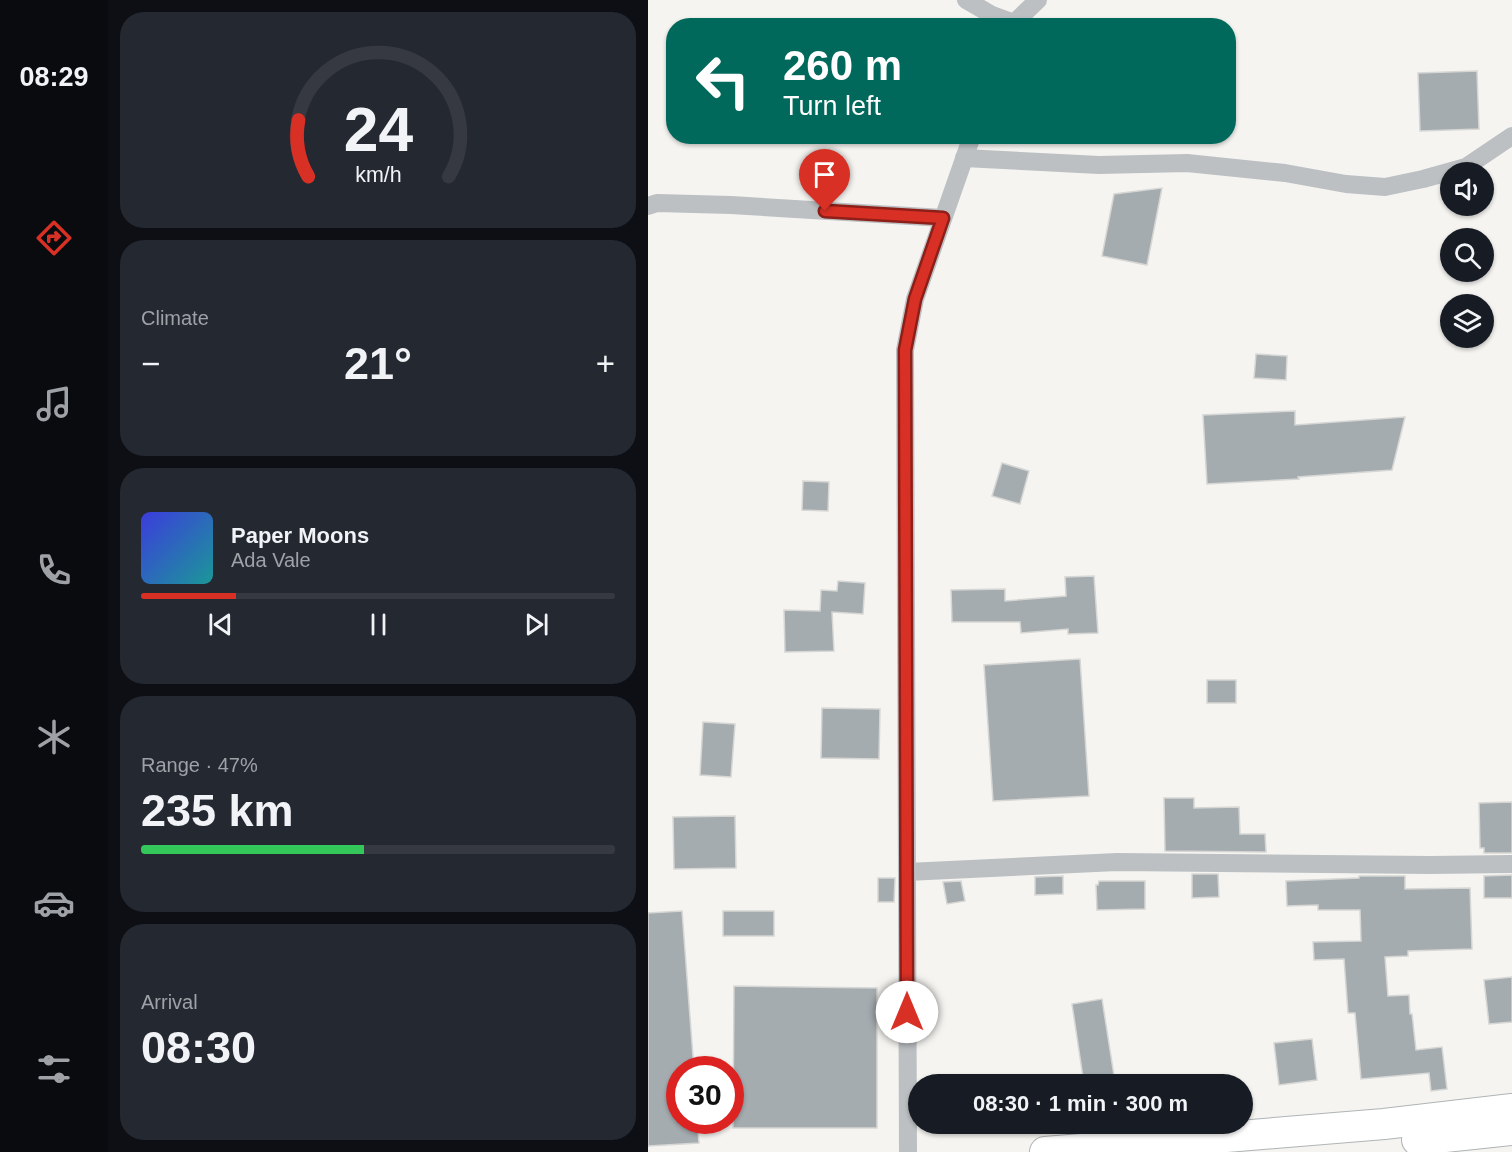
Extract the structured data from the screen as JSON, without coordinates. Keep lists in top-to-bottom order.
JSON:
{
  "page": {
    "tabs": "08:29",
    "turn": ["260 m", "Turn left"],
    "tile": [
      "Climate",
      ["Range · 47%", "235 km"],
      ["Arrival", "08:30"]
    ],
    "heat": ["−", "21°", "+"],
    "song": ["Paper Moons", "Ada Vale"],
    "limit": "30",
    "trip": "08:30 · 1 min · 300 m",
    "gauge": ["24", "km/h"]
  }
}
